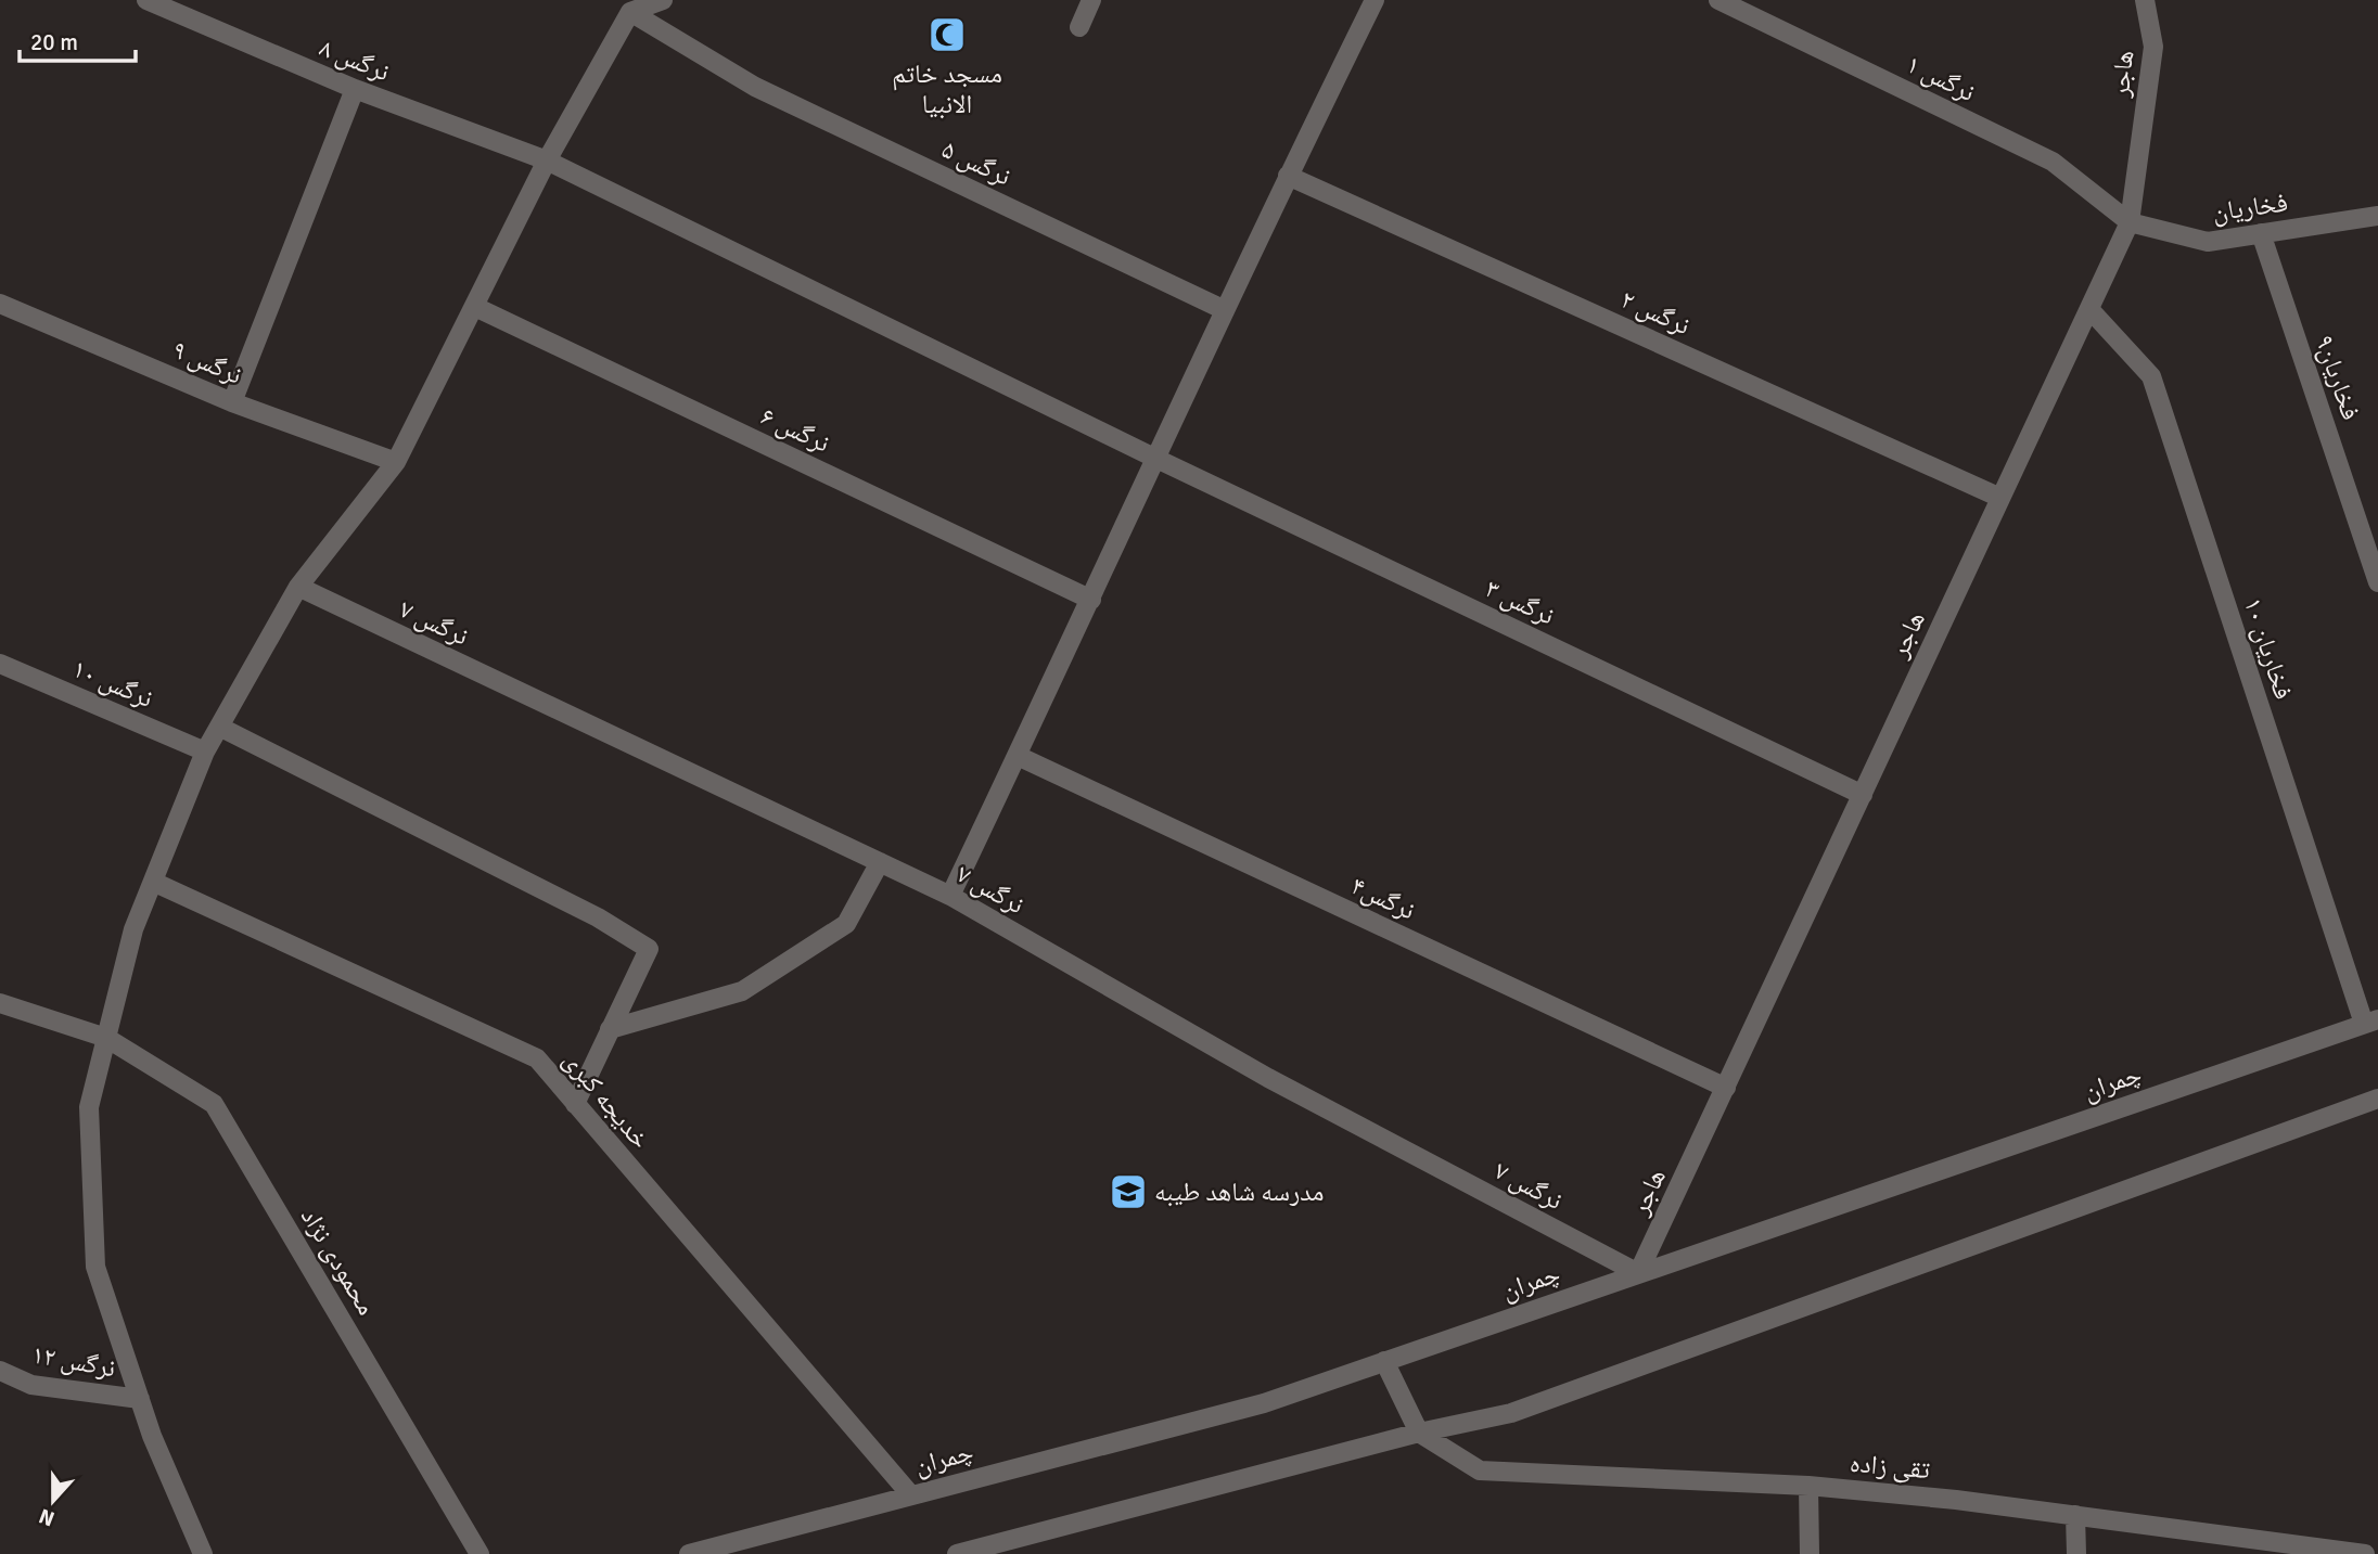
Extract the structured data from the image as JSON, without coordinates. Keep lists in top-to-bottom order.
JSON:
{
  "streets": {
    "street": [
      "نرگس ۸",
      "هاجر",
      "نرگس ۱",
      "نرگس ۵",
      "فخاریان",
      "نرگس ۲",
      "نرگس ۹",
      "فخاریان۹",
      "نرگس ۶",
      "نرگس ۳",
      "نرگس ۷",
      "فخاریان ۱۰",
      "نرگس ۱۰",
      "نرگس۴",
      "چمران",
      "خدیجه کبری",
      "محمودی نژاد",
      "نرگس ۱۲",
      "تقی زاده"
    ]
  },
  "crossings": [
    ["نرگس ۸", "نرگس ۳"],
    ["هاجر", "نرگس ۱"],
    ["هاجر", "فخاریان"],
    ["هاجر", "نرگس ۲"],
    ["هاجر", "نرگس ۳"],
    ["هاجر", "نرگس ۷"],
    ["هاجر", "فخاریان ۱۰"],
    ["هاجر", "نرگس۴"],
    ["هاجر", "چمران"],
    ["نرگس ۱", "فخاریان"],
    ["فخاریان", "فخاریان۹"],
    ["نرگس ۷", "چمران"],
    ["فخاریان ۱۰", "چمران"],
    ["چمران", "خدیجه کبری"]
  ],
  "places": {
    "mosque": ["مسجد خاتم الانبیا"],
    "school or university": ["مدرسه شاهد طیبه"]
  },
  "scale_bar": "20 m",
  "north": "bottom"
}
